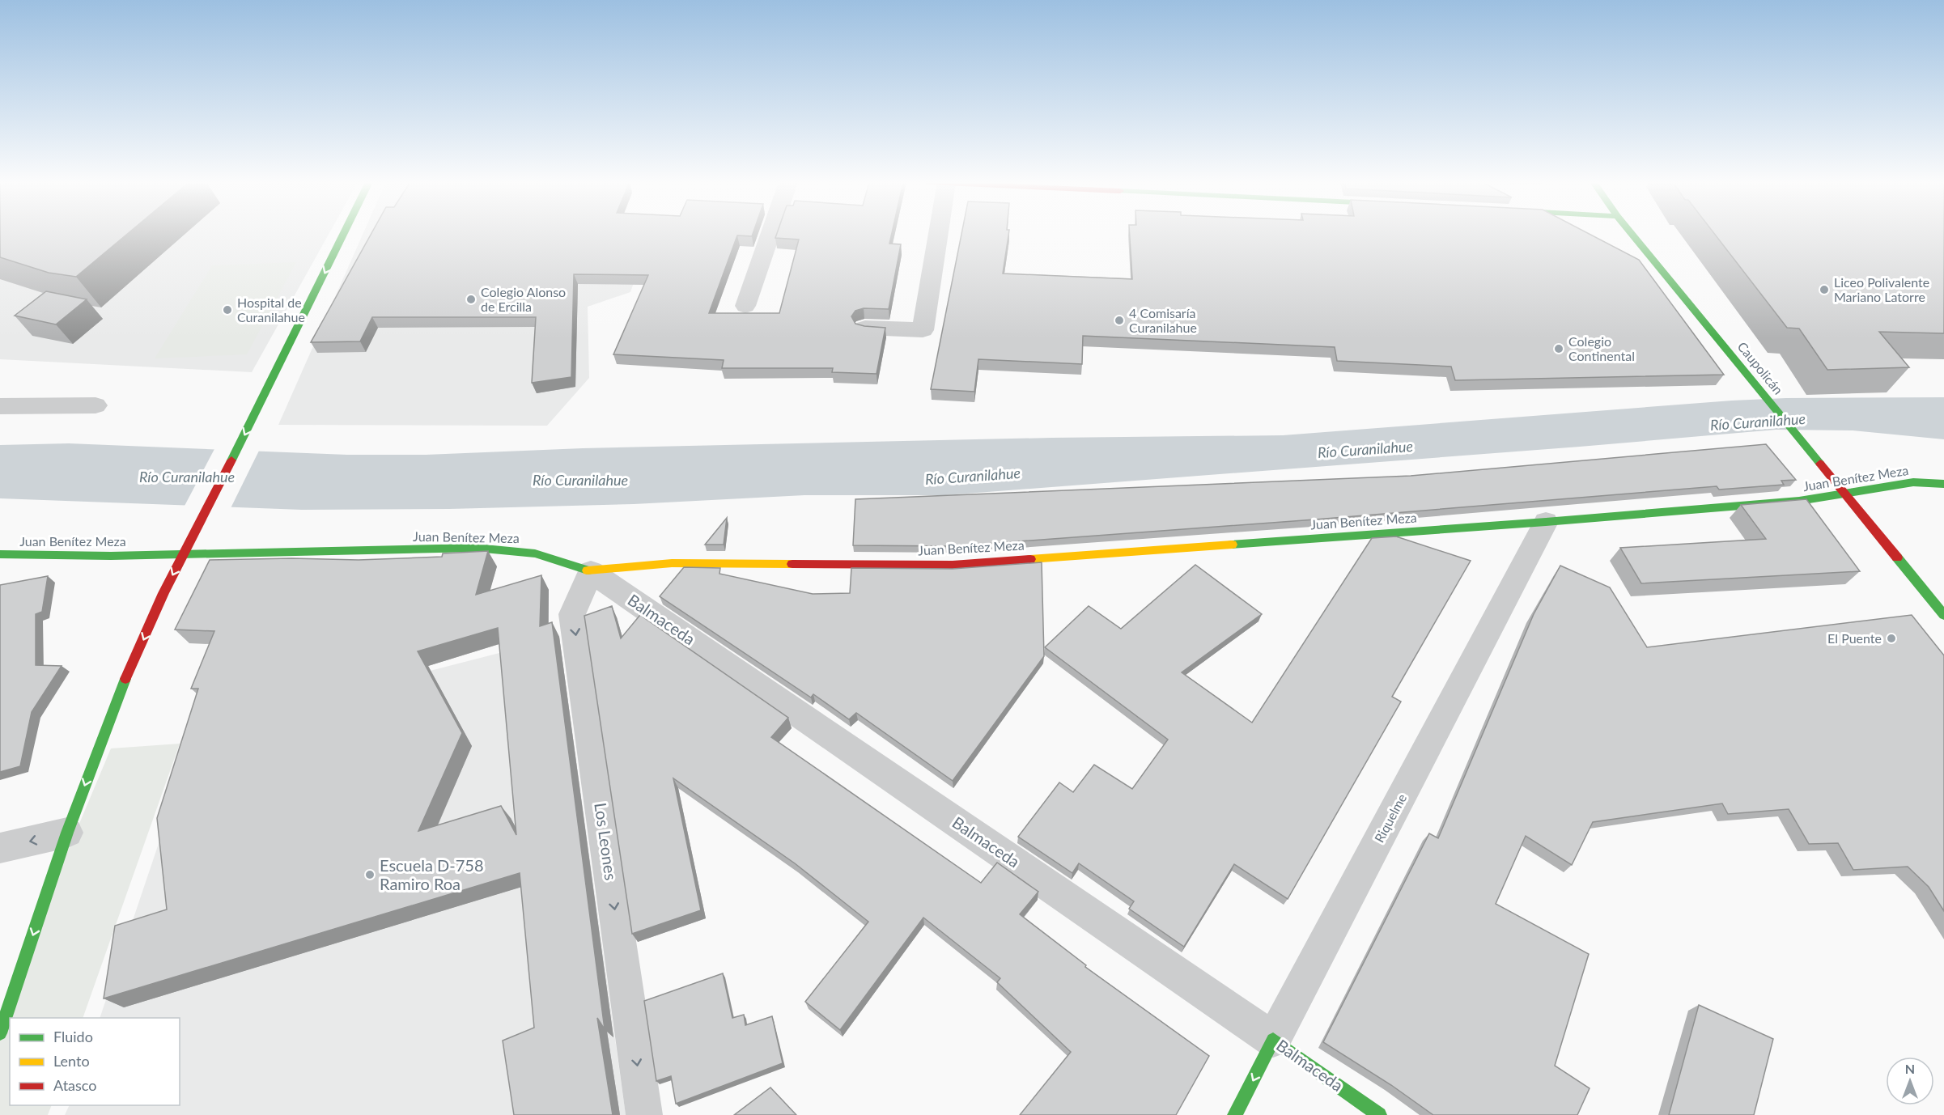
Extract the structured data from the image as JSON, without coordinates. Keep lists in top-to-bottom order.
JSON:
{
  "streets": {
    "main road": [
      "Caupolicán",
      "Juan Benítez Meza",
      "Balmaceda",
      "Riquelme"
    ],
    "street": ["Los Leones"]
  },
  "crossings": [
    ["Juan Benítez Meza", "Balmaceda"],
    ["Juan Benítez Meza", "Riquelme"],
    ["Juan Benítez Meza", "Los Leones"],
    ["Balmaceda", "Riquelme"],
    ["Balmaceda", "Los Leones"]
  ],
  "one_way": ["Los Leones"],
  "water": ["Río Curanilahue"],
  "places": [
    "Liceo Polivalente Mariano Latorre",
    "Colegio Alonso de Ercilla",
    "Hospital de Curanilahue",
    "4 Comisaría Curanilahue",
    "Colegio Continental",
    "El Puente",
    "Escuela D-758 Ramiro Roa"
  ],
  "legend": ["Fluido", "Lento", "Atasco"],
  "north": "top"
}
